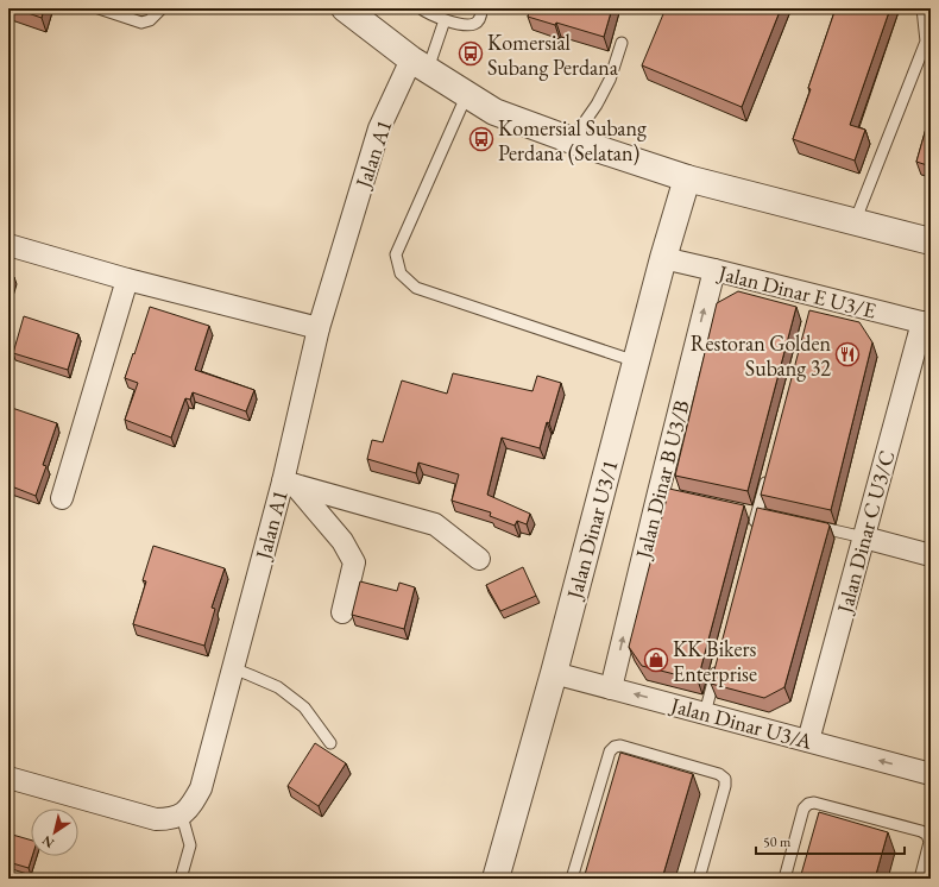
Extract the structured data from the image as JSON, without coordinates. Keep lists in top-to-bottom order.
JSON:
{
  "streets": {
    "street": [
      "Jalan A1",
      "Jalan Dinar E U3/E",
      "Jalan Dinar B U3/B",
      "Jalan Dinar U3/1",
      "Jalan Dinar C U3/C",
      "Jalan Dinar U3/A"
    ]
  },
  "crossings": [
    ["Jalan Dinar E U3/E", "Jalan Dinar B U3/B"],
    ["Jalan Dinar E U3/E", "Jalan Dinar U3/1"],
    ["Jalan Dinar E U3/E", "Jalan Dinar C U3/C"],
    ["Jalan Dinar B U3/B", "Jalan Dinar U3/A"],
    ["Jalan Dinar U3/1", "Jalan Dinar U3/A"],
    ["Jalan Dinar C U3/C", "Jalan Dinar U3/A"]
  ],
  "one_way": ["Jalan Dinar B U3/B", "Jalan Dinar U3/A"],
  "places": {
    "bus stop": ["Komersial Subang Perdana", "Komersial Subang Perdana (Selatan)"],
    "restaurant": ["Restoran Golden Subang 32"],
    "shop": ["KK Bikers Enterprise"]
  },
  "scale_bar": "50 m",
  "north": "bottom left"
}
